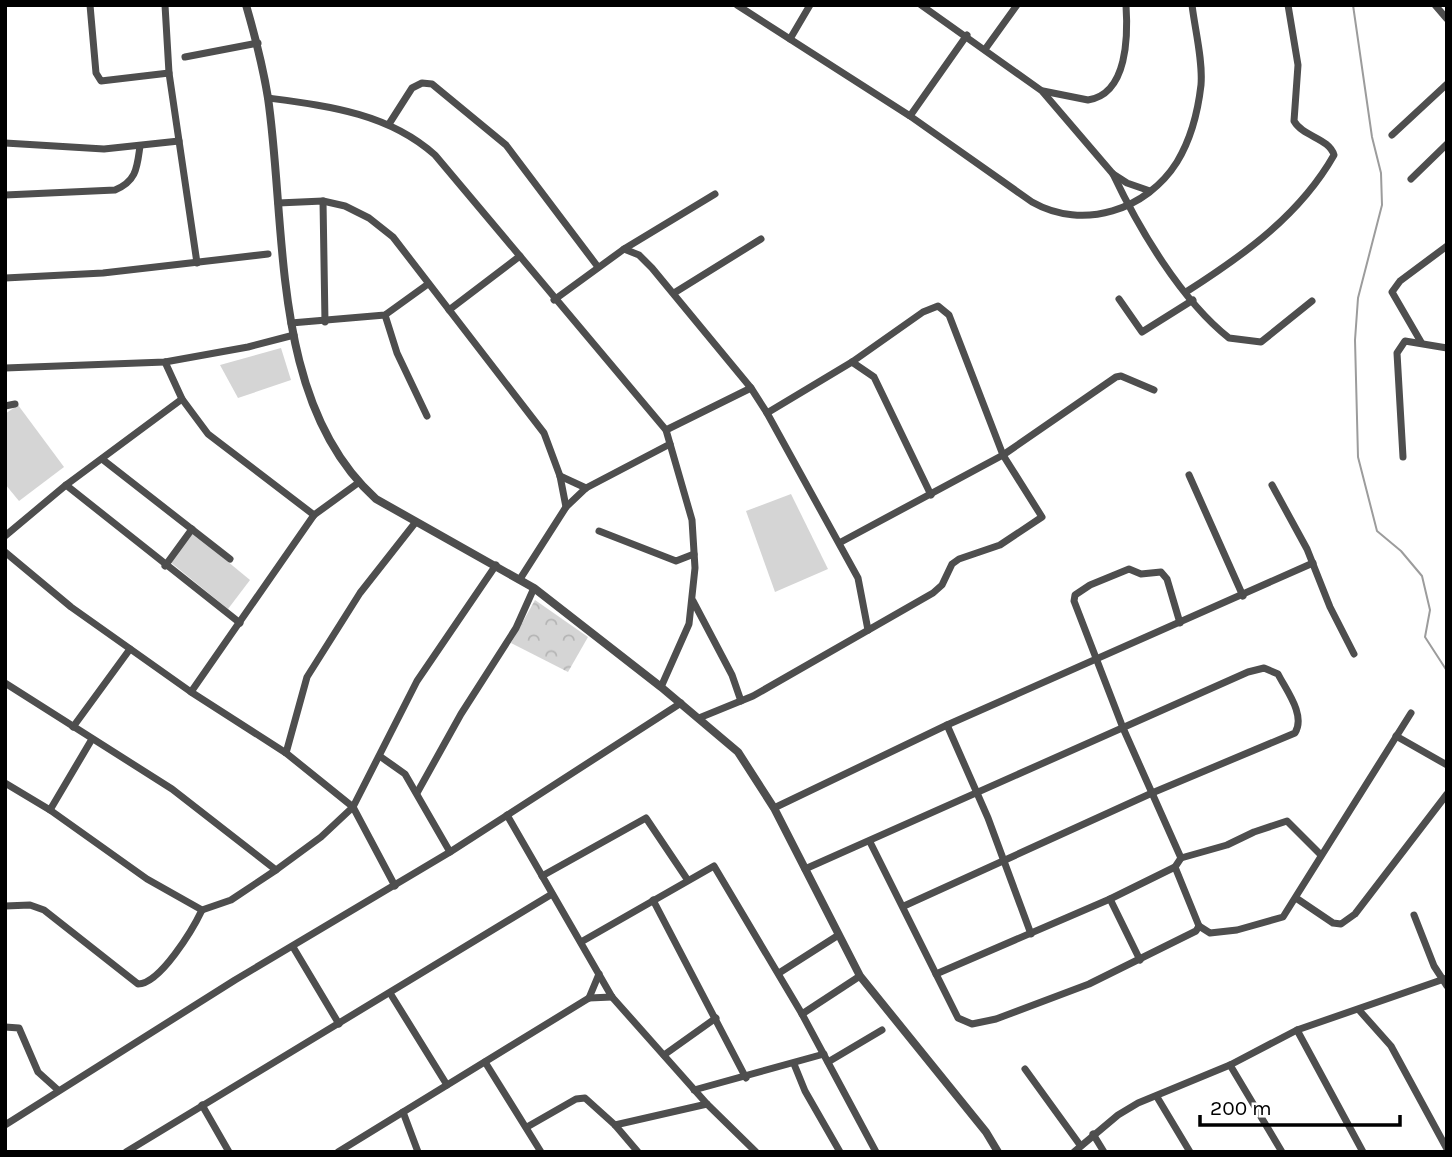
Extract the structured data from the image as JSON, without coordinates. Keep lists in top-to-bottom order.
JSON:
{
  "scale_bar": "200 m"
}
